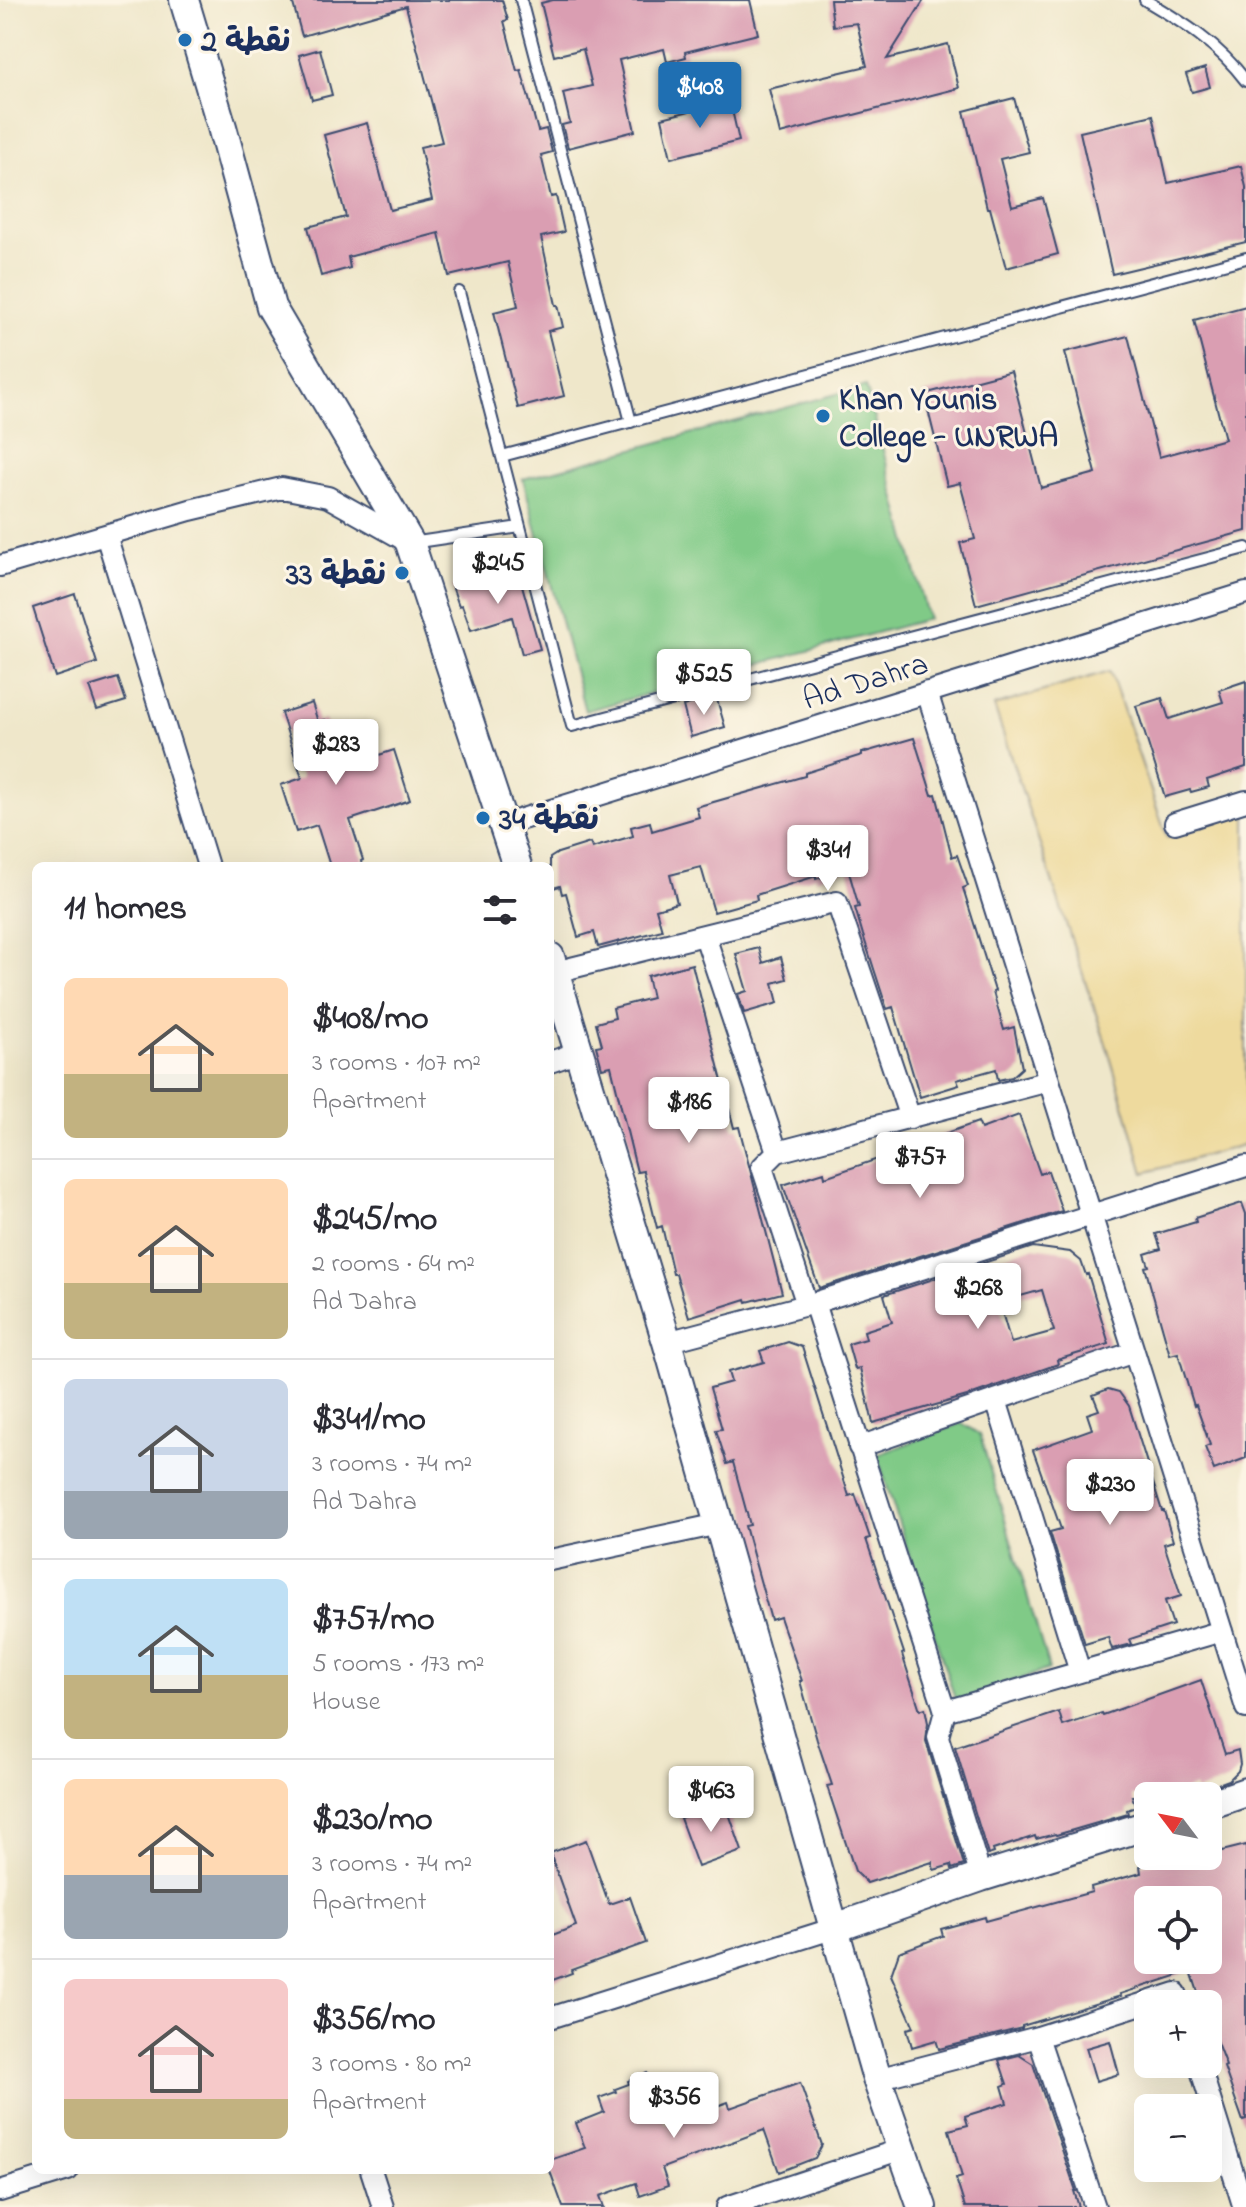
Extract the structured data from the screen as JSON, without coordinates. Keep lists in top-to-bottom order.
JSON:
{
  "streets": {
    "street": ["Ad Dahra"]
  },
  "places": [
    "نقطة 2",
    "Khan Younis College - UNRWA",
    "نقطة 33",
    "نقطة 34"
  ],
  "north": "top left",
  "page": {
    "price": [
      "$408",
      "$245",
      "$525",
      "$283",
      "$341",
      "$186",
      "$757",
      "$268",
      "$230",
      "$463",
      "$356"
    ],
    "heading": "11 homes",
    "list": [
      {
        "name": "$408/mo",
        "note": "3 rooms · 107 m² · Apartment"
      },
      {
        "name": "$245/mo",
        "note": "2 rooms · 64 m² · Ad Dahra"
      },
      {
        "name": "$341/mo",
        "note": "3 rooms · 74 m² · Ad Dahra"
      },
      {
        "name": "$757/mo",
        "note": "5 rooms · 173 m² · House"
      },
      {
        "name": "$230/mo",
        "note": "3 rooms · 74 m² · Apartment"
      },
      {
        "name": "$356/mo",
        "note": "3 rooms · 80 m² · Apartment"
      }
    ],
    "map_buttons": ["+", "−"]
  }
}
